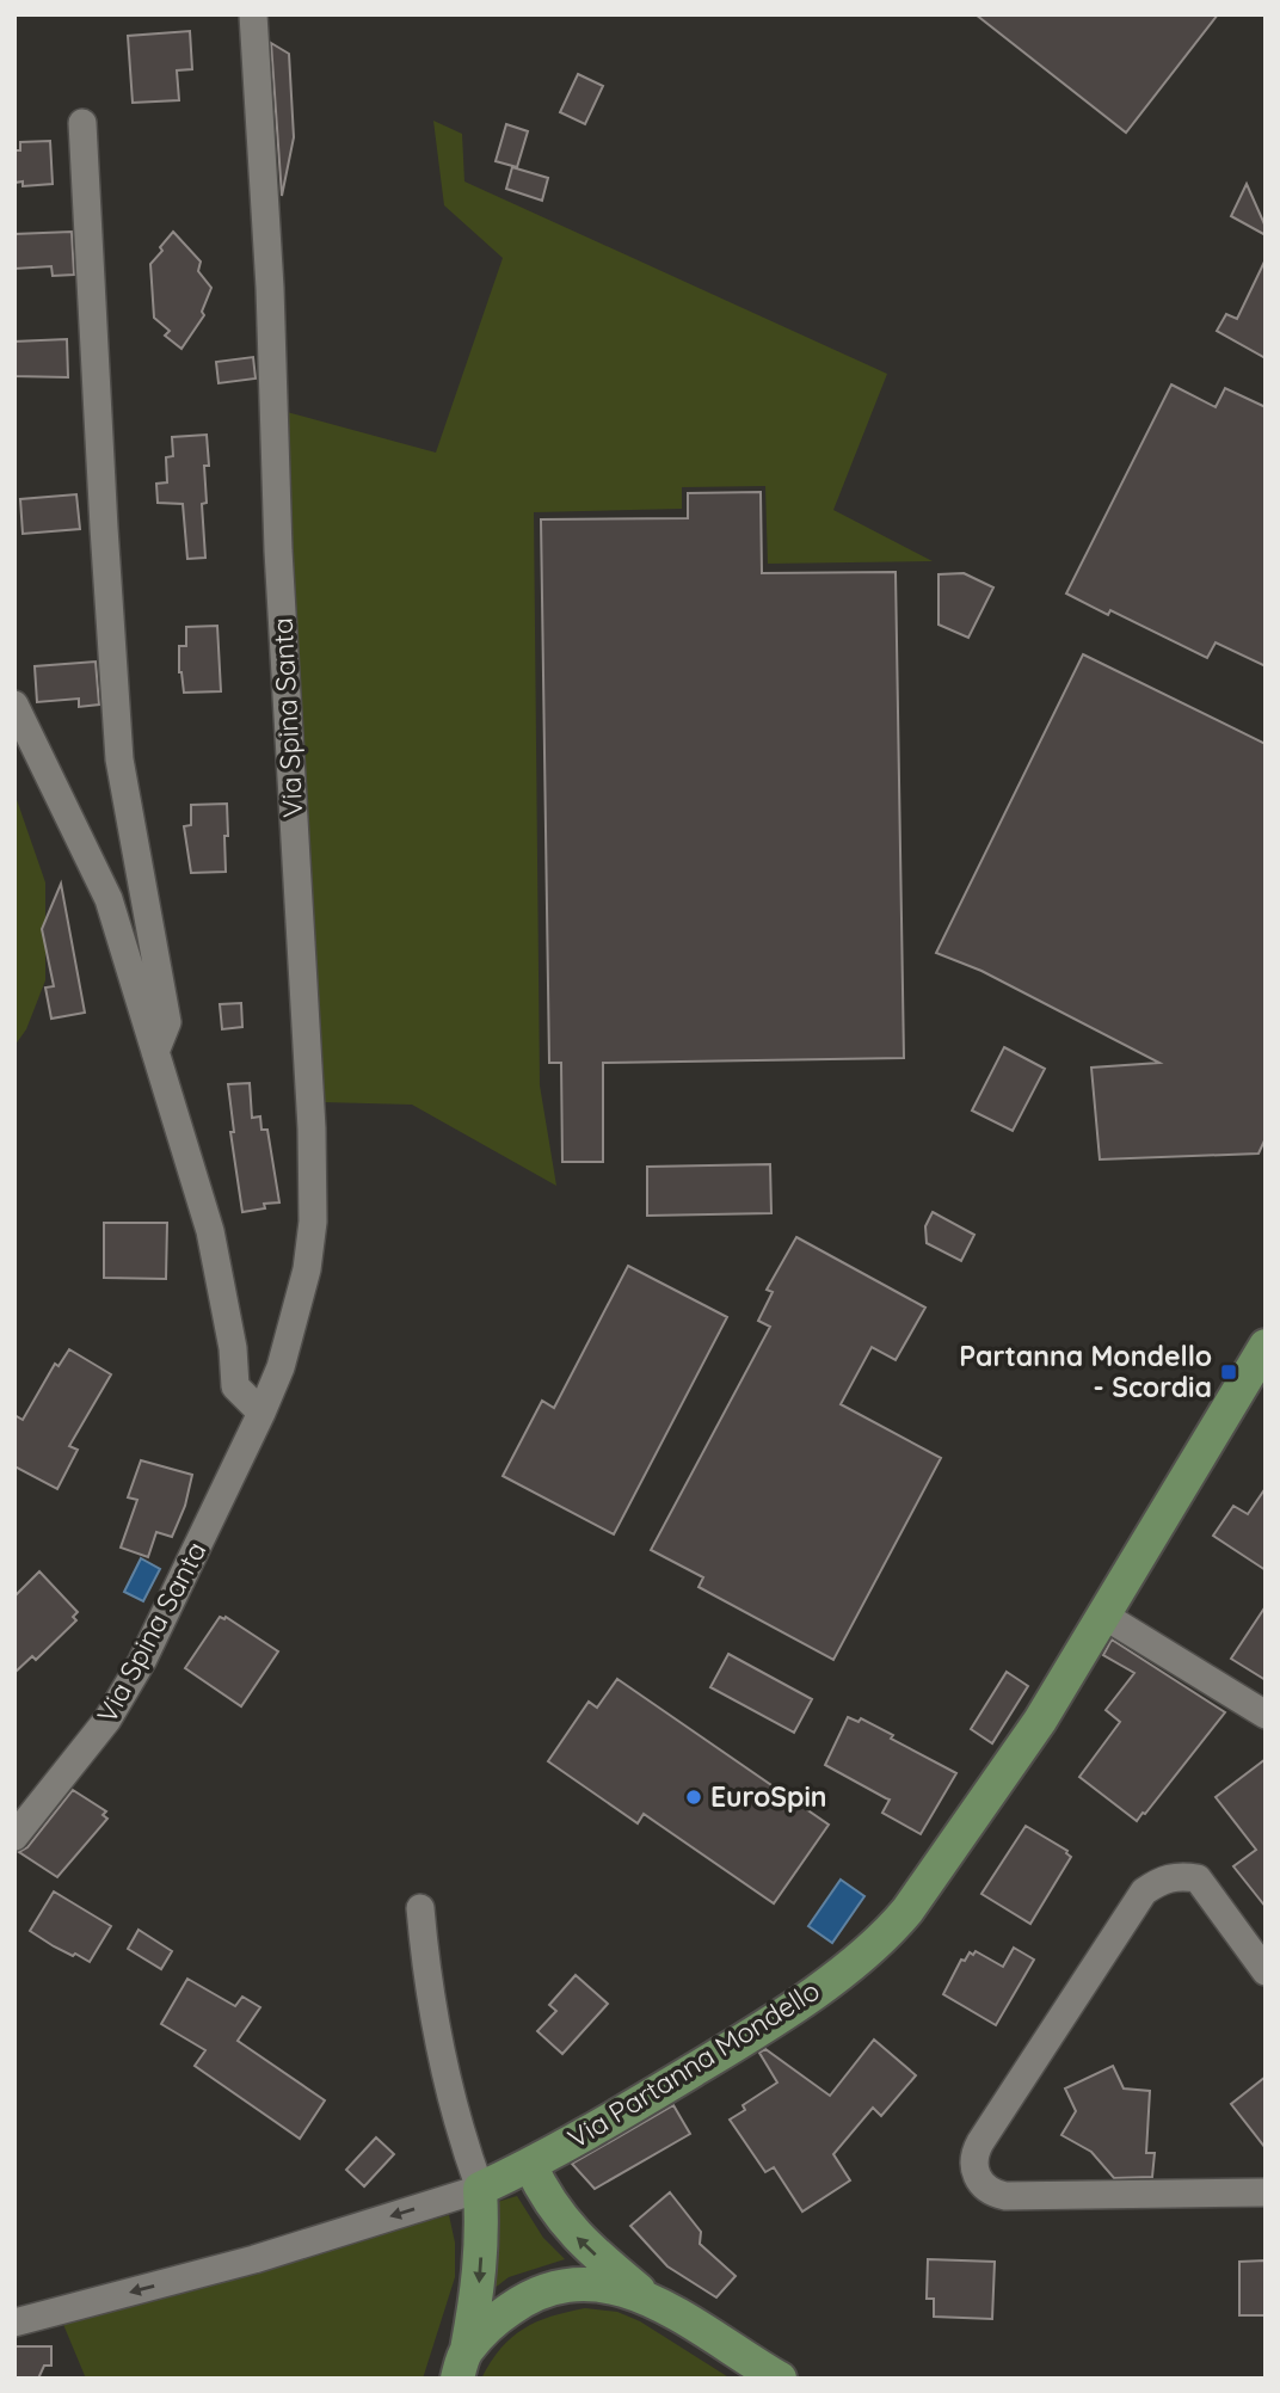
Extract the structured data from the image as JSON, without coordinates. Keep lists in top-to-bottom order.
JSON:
{
  "streets": {
    "main road": ["Via Partanna Mondello"],
    "street": ["Via Spina Santa"]
  },
  "places": {
    "transit": ["Partanna Mondello - Scordia"],
    "other": ["EuroSpin"]
  }
}
